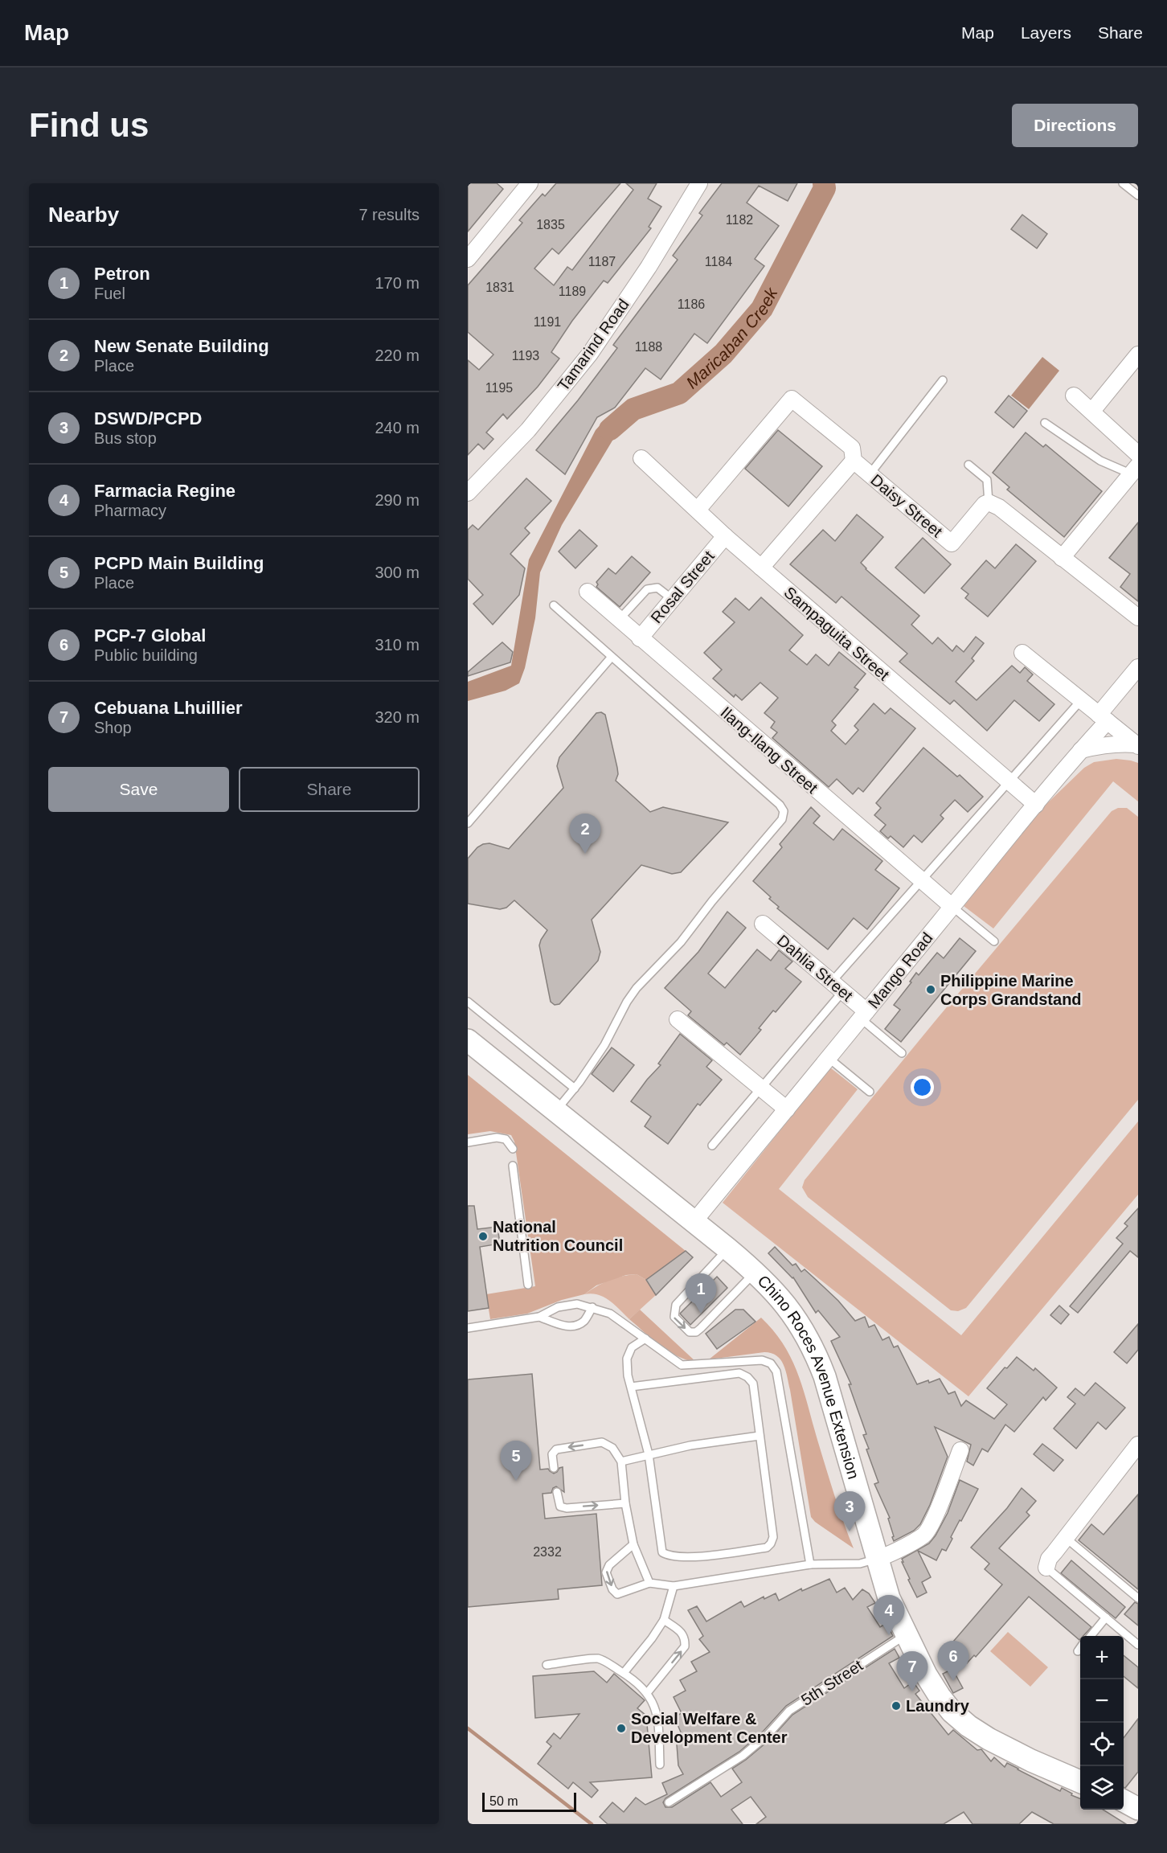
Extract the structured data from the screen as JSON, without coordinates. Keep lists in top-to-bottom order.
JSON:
{
  "streets": {
    "main road": ["Chino Roces Avenue Extension"],
    "street": [
      "Tamarind Road",
      "Daisy Street",
      "Rosal Street",
      "Sampaguita Street",
      "Ilang-Ilang Street",
      "Dahlia Street",
      "Mango Road"
    ],
    "lane": ["5th Street"]
  },
  "crossings": [
    ["Daisy Street", "Sampaguita Street"],
    ["Rosal Street", "Sampaguita Street"],
    ["Rosal Street", "Ilang-Ilang Street"],
    ["Sampaguita Street", "Mango Road"],
    ["Ilang-Ilang Street", "Mango Road"],
    ["Dahlia Street", "Mango Road"],
    ["Mango Road", "Chino Roces Avenue Extension"],
    ["Chino Roces Avenue Extension", "5th Street"]
  ],
  "water": ["Maricaban Creek"],
  "places": [
    "Philippine Marine Corps Grandstand",
    "National Nutrition Council",
    "Laundry",
    "Social Welfare & Development Center"
  ],
  "house_numbers": [
    "1182",
    "1835",
    "1187",
    "1184",
    "1831",
    "1189",
    "1186",
    "1191",
    "1188",
    "1193",
    "1195",
    "2332"
  ],
  "scale_bar": "50 m",
  "page": {
    "header": "Map",
    "nav": ["Map", "Layers", "Share"],
    "buttons": [
      "Directions",
      ["Save", "Share"]
    ],
    "title": "Find us",
    "heading": ["Nearby", "7 results"],
    "list": [
      {
        "mark": "1",
        "name": "Petron",
        "note": "Fuel",
        "value": "170 m"
      },
      {
        "mark": "2",
        "name": "New Senate Building",
        "note": "Place",
        "value": "220 m"
      },
      {
        "mark": "3",
        "name": "DSWD/PCPD",
        "note": "Bus stop",
        "value": "240 m"
      },
      {
        "mark": "4",
        "name": "Farmacia Regine",
        "note": "Pharmacy",
        "value": "290 m"
      },
      {
        "mark": "5",
        "name": "PCPD Main Building",
        "note": "Place",
        "value": "300 m"
      },
      {
        "mark": "6",
        "name": "PCP-7 Global",
        "note": "Public building",
        "value": "310 m"
      },
      {
        "mark": "7",
        "name": "Cebuana Lhuillier",
        "note": "Shop",
        "value": "320 m"
      }
    ],
    "pins": [
      "2",
      "1",
      "5",
      "3",
      "4",
      "6",
      "7"
    ],
    "map_buttons": ["+", "−"],
    "scale": "50 m"
  }
}
